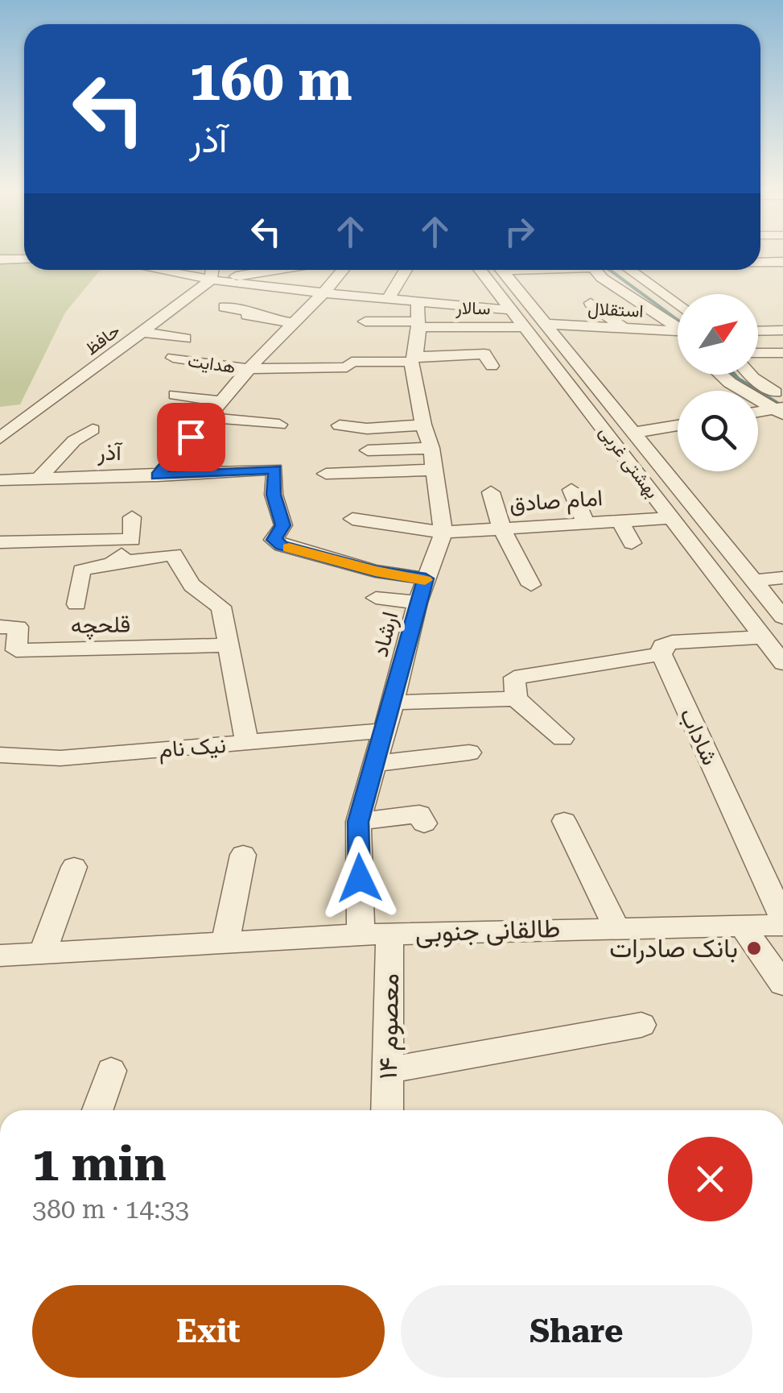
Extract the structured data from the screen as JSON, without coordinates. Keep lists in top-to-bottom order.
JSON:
{
  "streets": {
    "street": [
      "سالار",
      "استقلال",
      "حافظ",
      "هدایت",
      "آذر",
      "بهشتی غربی",
      "امام صادق",
      "قلحچه",
      "ارشاد",
      "شاداب",
      "نیک نام",
      "طالقانی جنوبی",
      "۱۴ معصوم"
    ]
  },
  "crossings": [
    ["سالار", "بهشتی غربی"],
    ["سالار", "ارشاد"],
    ["استقلال", "بهشتی غربی"],
    ["هدایت", "ارشاد"],
    ["آذر", "ارشاد"],
    ["بهشتی غربی", "امام صادق"],
    ["امام صادق", "ارشاد"],
    ["ارشاد", "نیک نام"],
    ["ارشاد", "طالقانی جنوبی"],
    ["ارشاد", "۱۴ معصوم"],
    ["طالقانی جنوبی", "۱۴ معصوم"]
  ],
  "places": ["بانک صادرات"],
  "north": "top right",
  "page": {
    "turn": ["160 m", "آذر"],
    "heading": ["1 min", "380 m · 14:33"],
    "buttons": ["Exit", "Share"]
  }
}
